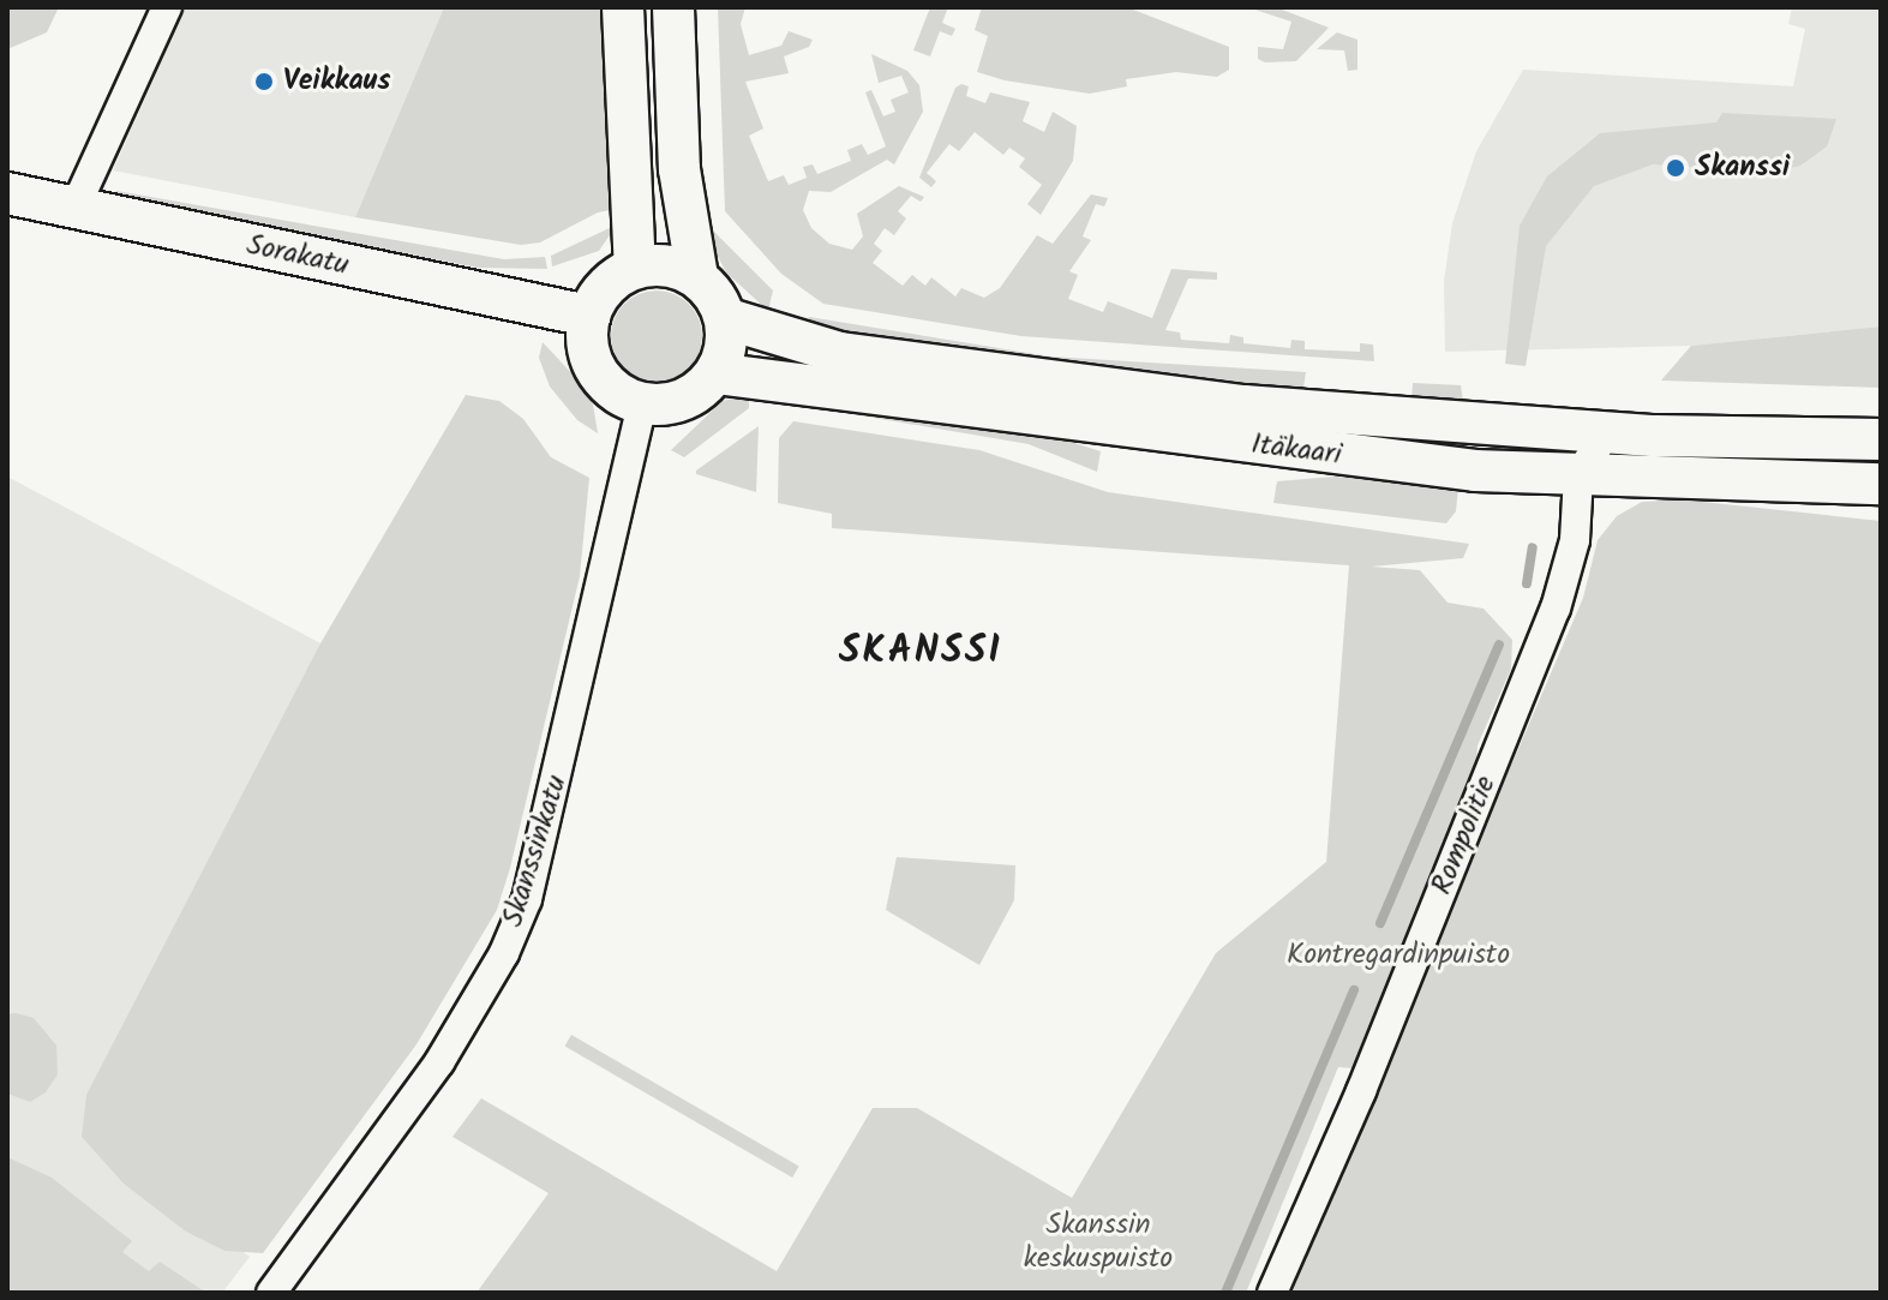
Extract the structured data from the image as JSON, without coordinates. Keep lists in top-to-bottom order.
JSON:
{
  "streets": {
    "street": [
      "Sorakatu",
      "Itäkaari",
      "Rompolitie",
      "Skanssinkatu"
    ]
  },
  "crossings": [
    ["Sorakatu", "Itäkaari"],
    ["Sorakatu", "Skanssinkatu"],
    ["Itäkaari", "Rompolitie"],
    ["Itäkaari", "Skanssinkatu"]
  ],
  "districts": ["SKANSSI"],
  "parks": ["Kontregardinpuisto", "Skanssin keskuspuisto"],
  "places": ["Veikkaus", "Skanssi"]
}
